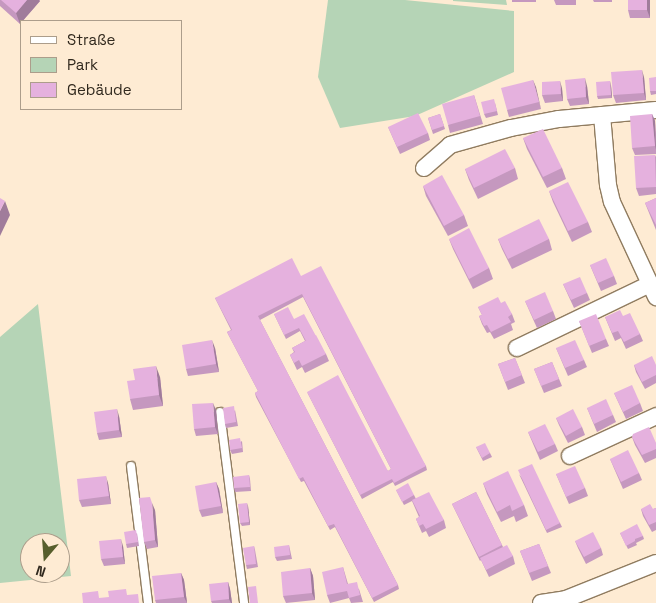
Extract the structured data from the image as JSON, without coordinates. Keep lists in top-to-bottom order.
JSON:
{
  "legend": ["Straße", "Park", "Gebäude"],
  "north": "bottom"
}
